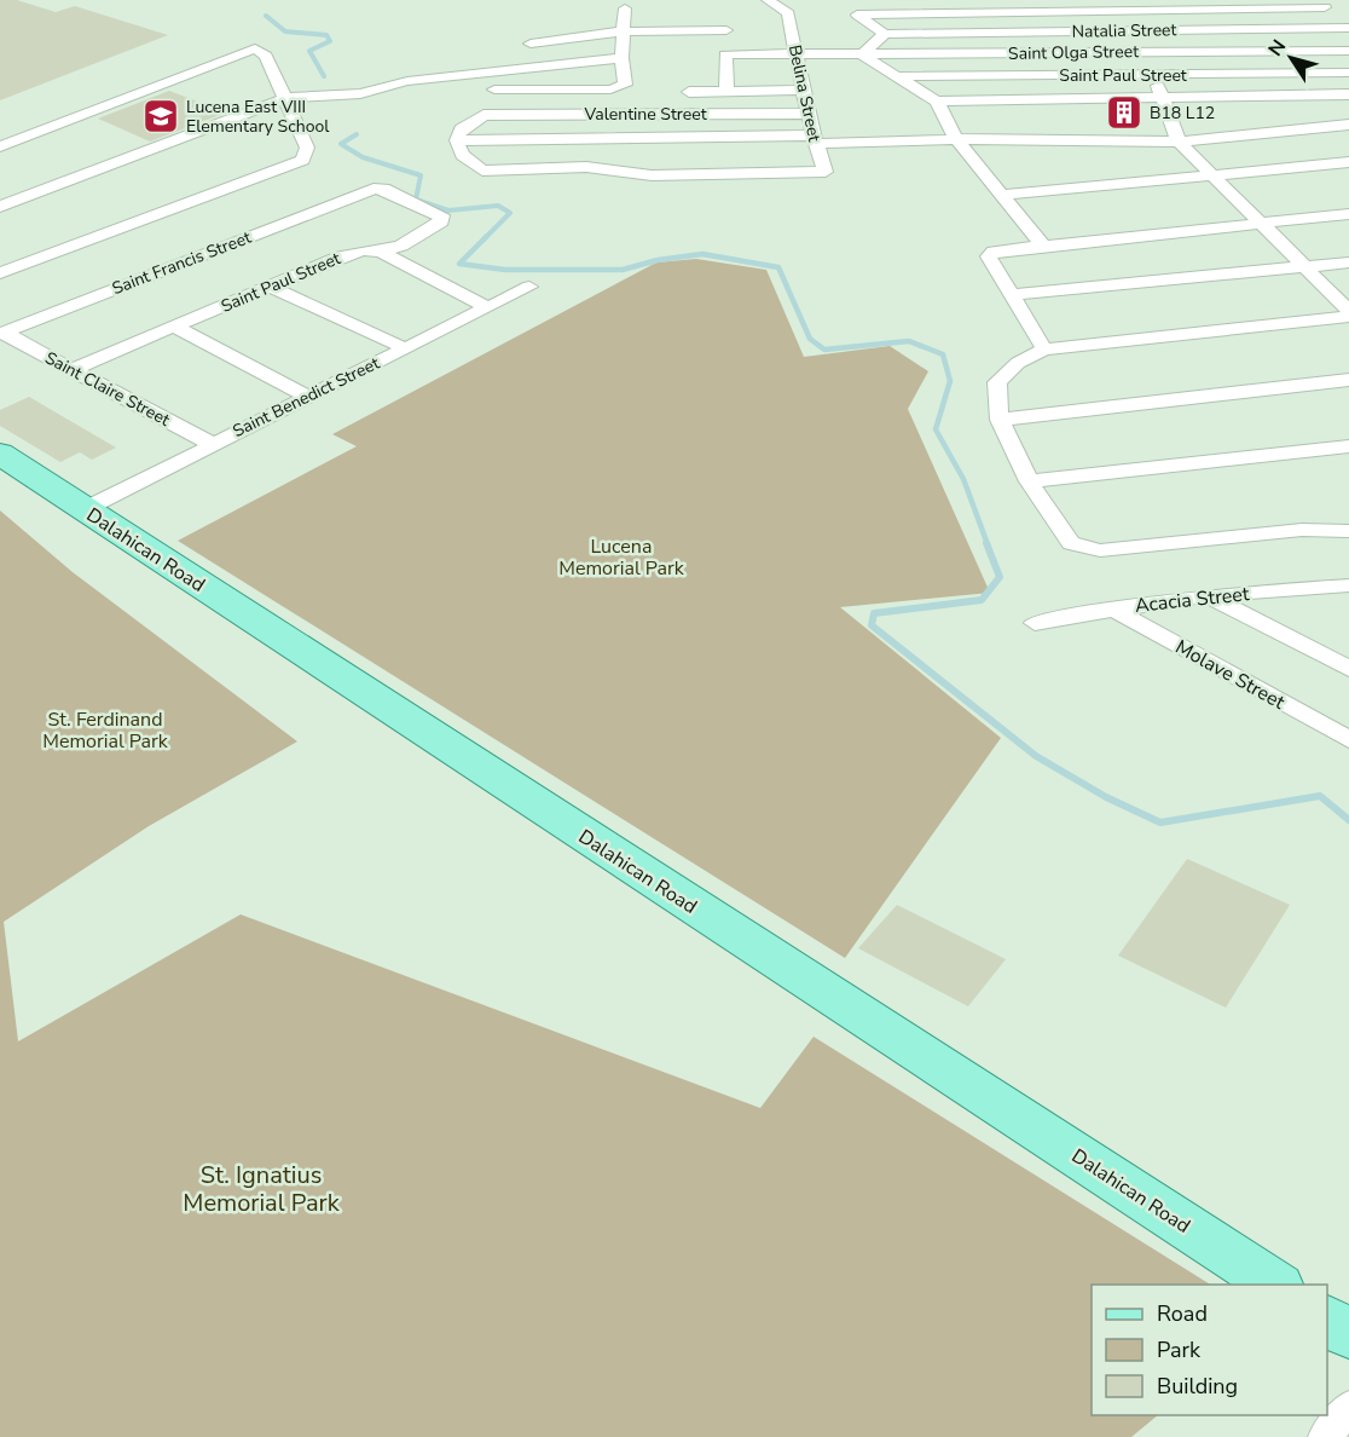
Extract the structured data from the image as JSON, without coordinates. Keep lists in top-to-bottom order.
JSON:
{
  "streets": {
    "main road": ["Dalahican Road"],
    "street": [
      "Natalia Street",
      "Saint Olga Street",
      "Saint Paul Street",
      "Belina Street",
      "Valentine Street",
      "Saint Francis Street",
      "Saint Claire Street",
      "Saint Benedict Street",
      "Acacia Street",
      "Molave Street"
    ]
  },
  "crossings": [
    ["Saint Olga Street", "Belina Street"],
    ["Saint Paul Street", "Saint Francis Street"],
    ["Saint Paul Street", "Saint Claire Street"],
    ["Belina Street", "Valentine Street"],
    ["Saint Francis Street", "Saint Claire Street"],
    ["Saint Claire Street", "Saint Benedict Street"],
    ["Saint Benedict Street", "Dalahican Road"],
    ["Acacia Street", "Molave Street"]
  ],
  "parks": ["Lucena Memorial Park", "St. Ferdinand Memorial Park", "St. Ignatius Memorial Park"],
  "places": {
    "building": ["B18 L12"],
    "school or university": ["Lucena East VIII Elementary School"]
  },
  "legend": ["Road", "Park", "Building"],
  "north": "top left"
}
